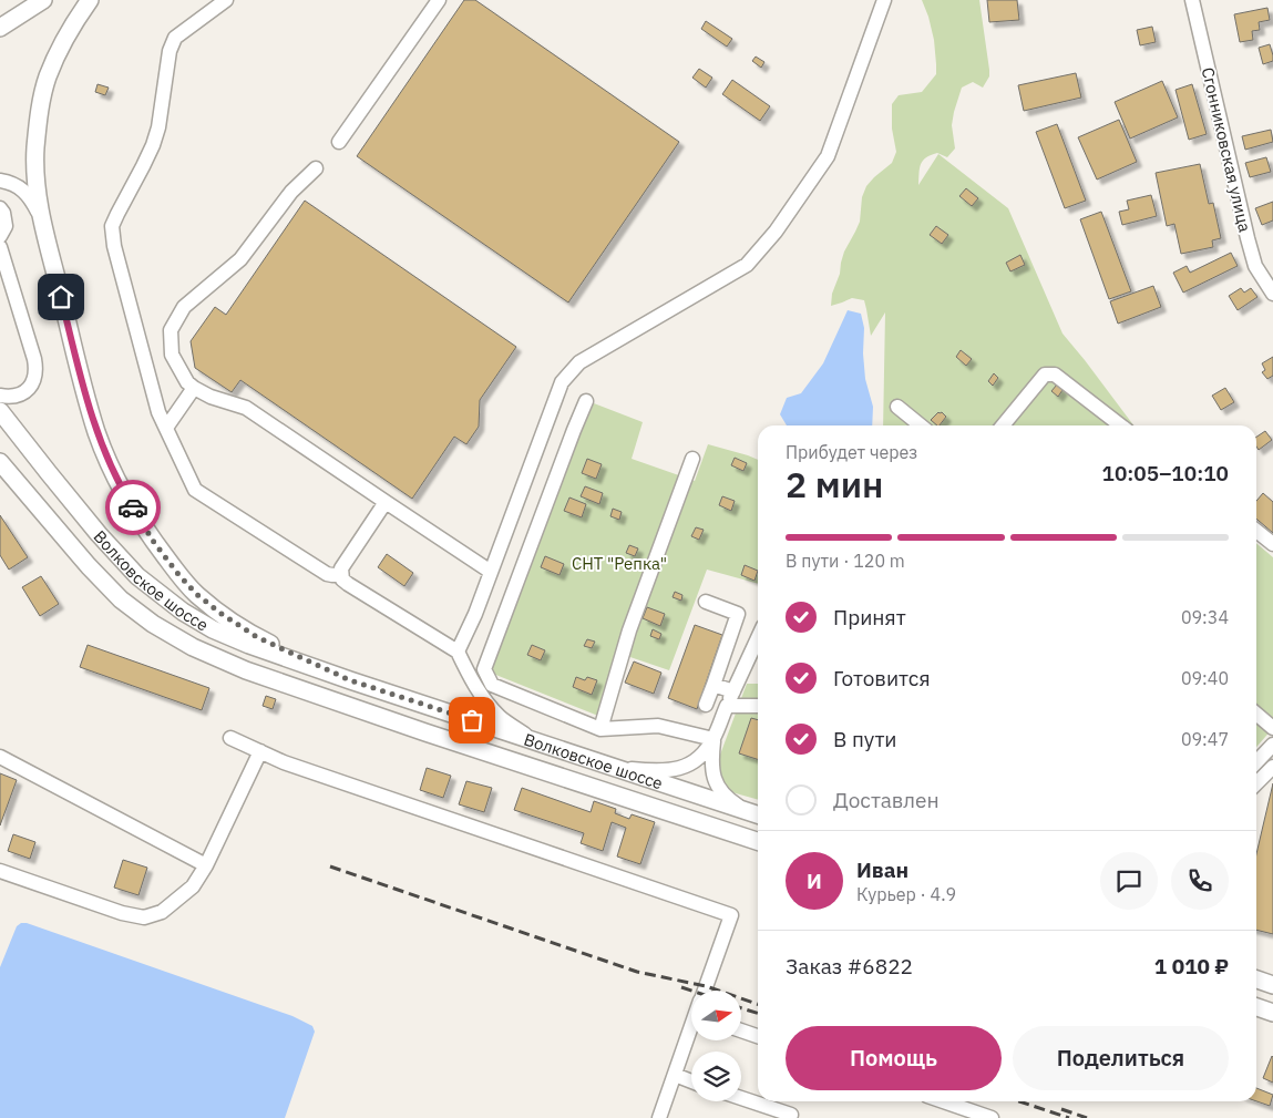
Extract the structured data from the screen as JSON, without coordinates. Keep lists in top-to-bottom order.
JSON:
{
  "streets": {
    "main road": ["Волковское шоссе"],
    "street": ["Сгонниковская улица"]
  },
  "parks": ["СНТ \"Репка\""],
  "north": "right",
  "page": {
    "heading": ["2 мин", "Прибудет через", "10:05–10:10"],
    "panel": [
      "Иван",
      "Курьер · 4.9",
      "Заказ #6822",
      "1 010 ₽"
    ],
    "bar": "В пути · 120 m",
    "list": [
      ["Принят", "09:34"],
      ["Готовится", "09:40"],
      ["В пути", "09:47"],
      "Доставлен"
    ],
    "round": "И",
    "buttons": ["Помощь", "Поделиться"]
  }
}
